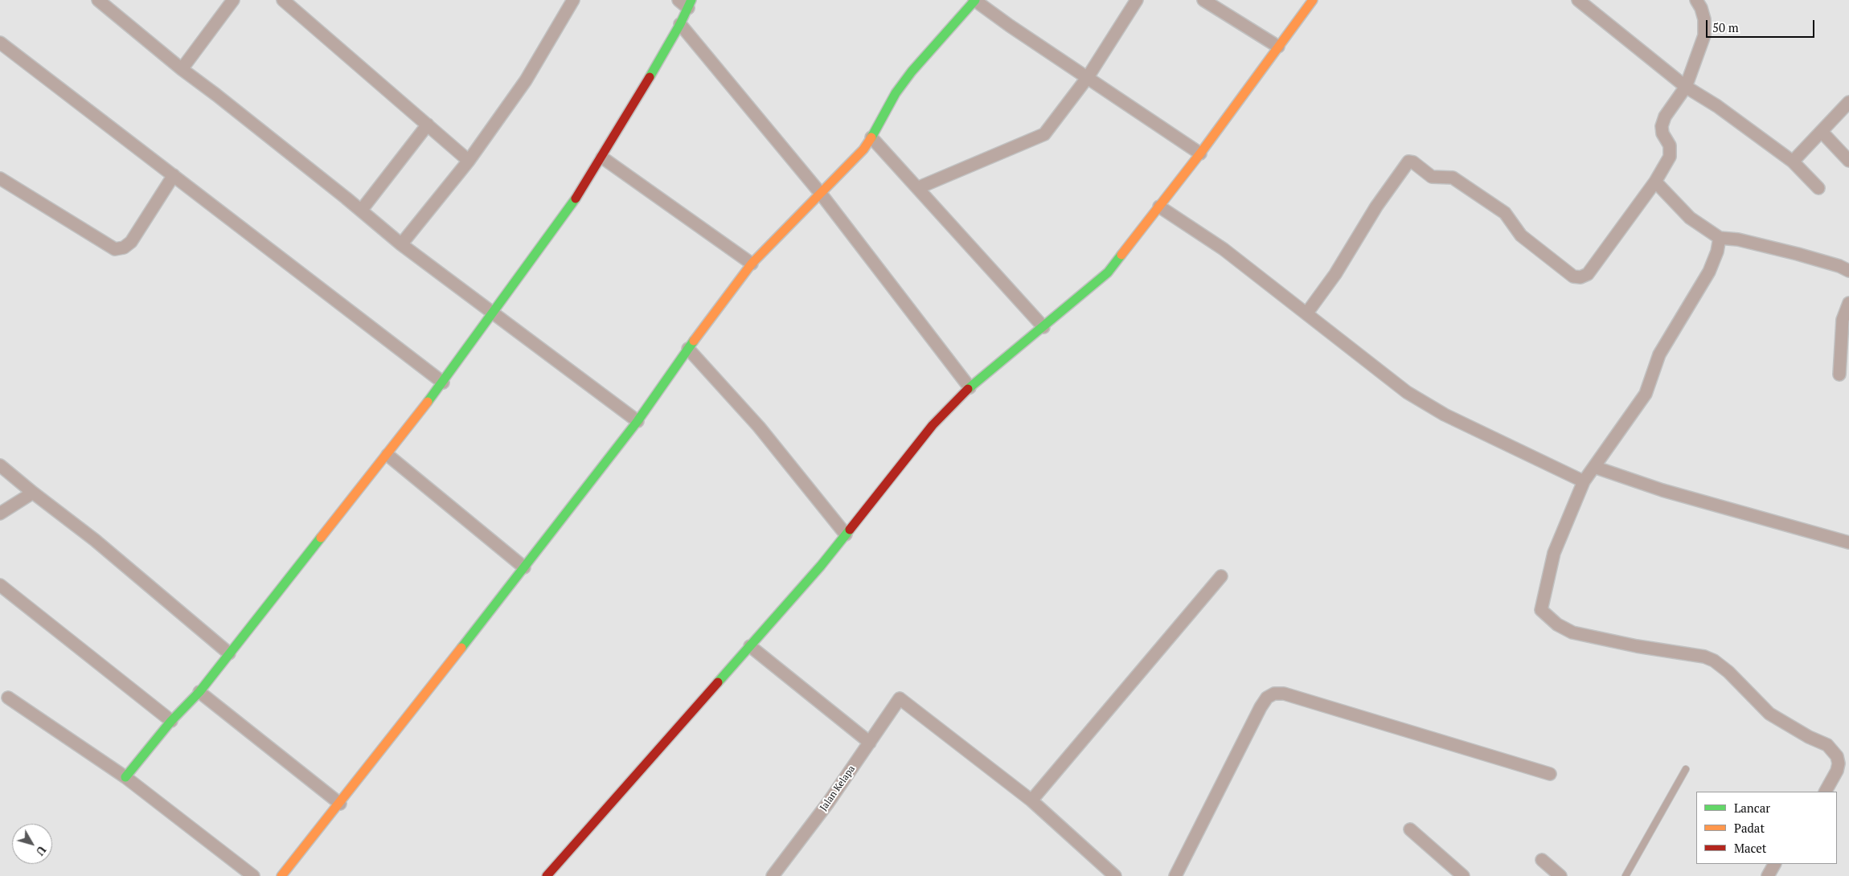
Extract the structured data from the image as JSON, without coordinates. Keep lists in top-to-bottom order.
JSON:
{
  "streets": {
    "street": ["Jalan Kelapa"]
  },
  "legend": ["Lancar", "Padat", "Macet"],
  "scale_bar": "50 m",
  "north": "bottom right"
}
